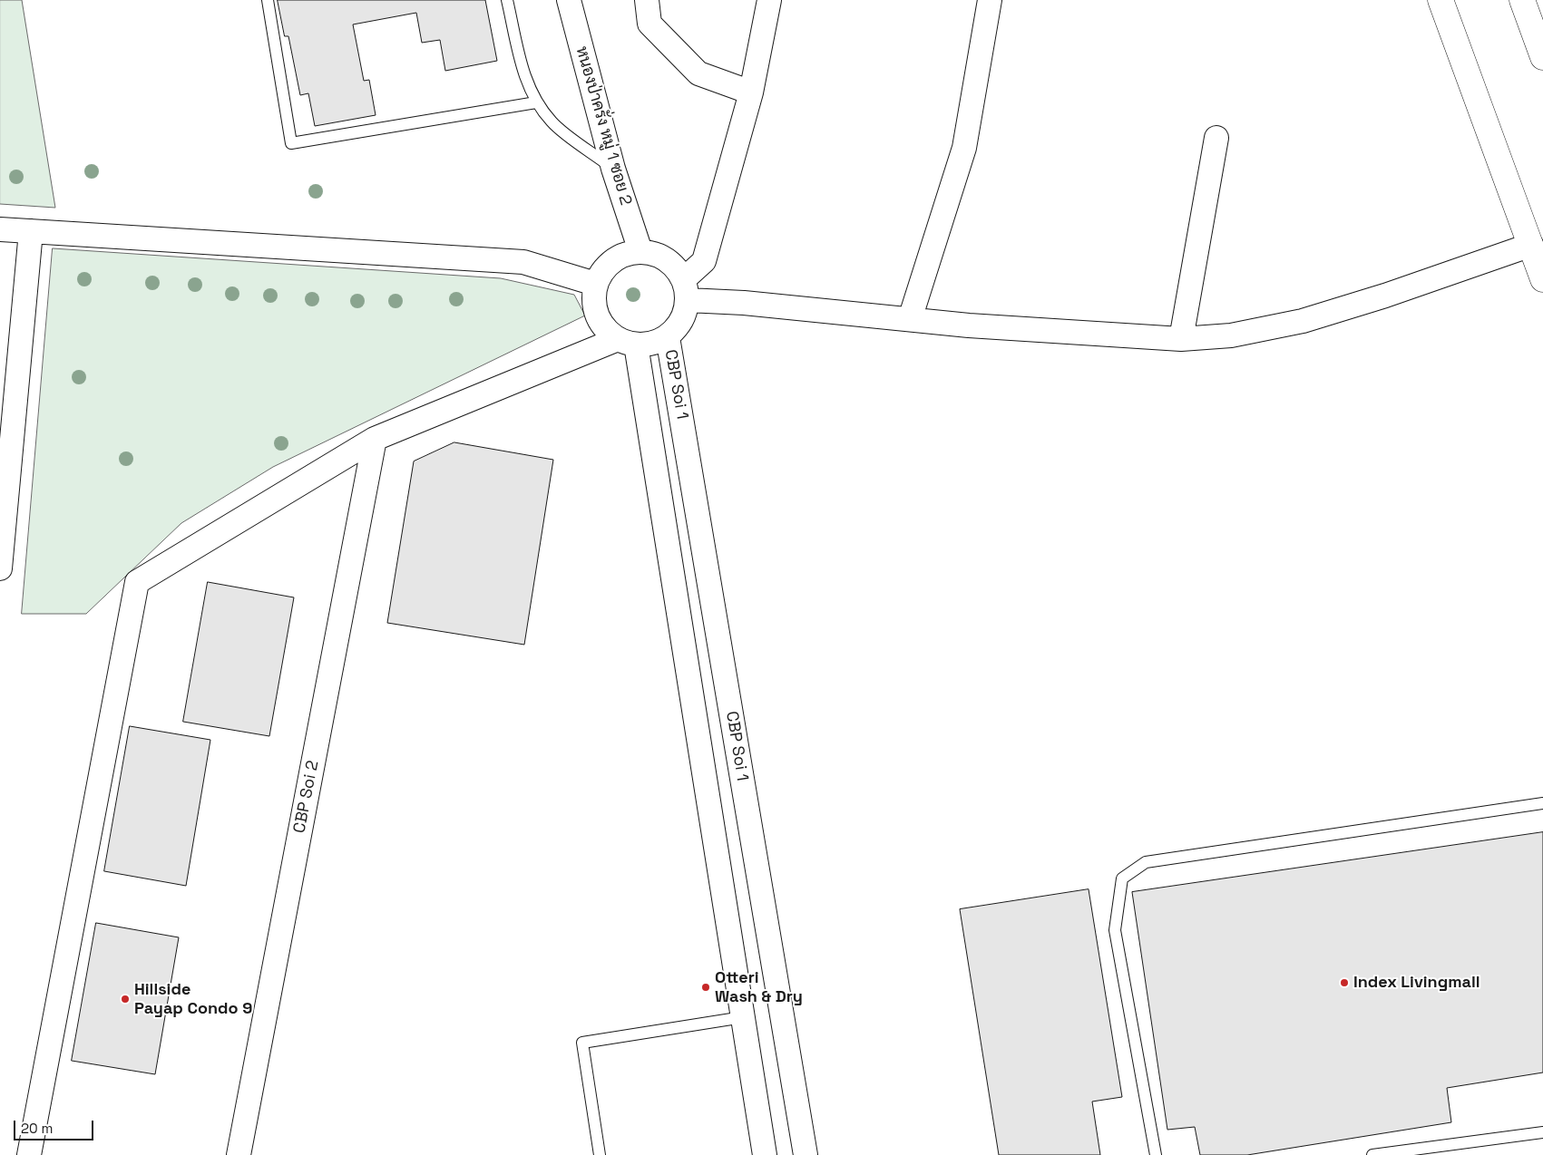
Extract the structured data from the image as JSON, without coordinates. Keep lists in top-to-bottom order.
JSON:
{
  "streets": {
    "street": ["หนองป่าครั่ง หมู่ 1 ซอย 2", "CBP Soi 1", "CBP Soi 2"]
  },
  "crossings": [
    ["หนองป่าครั่ง หมู่ 1 ซอย 2", "CBP Soi 1"]
  ],
  "places": ["Index Livingmall", "Otteri Wash & Dry", "Hillside Payap Condo 9"],
  "scale_bar": "20 m"
}
